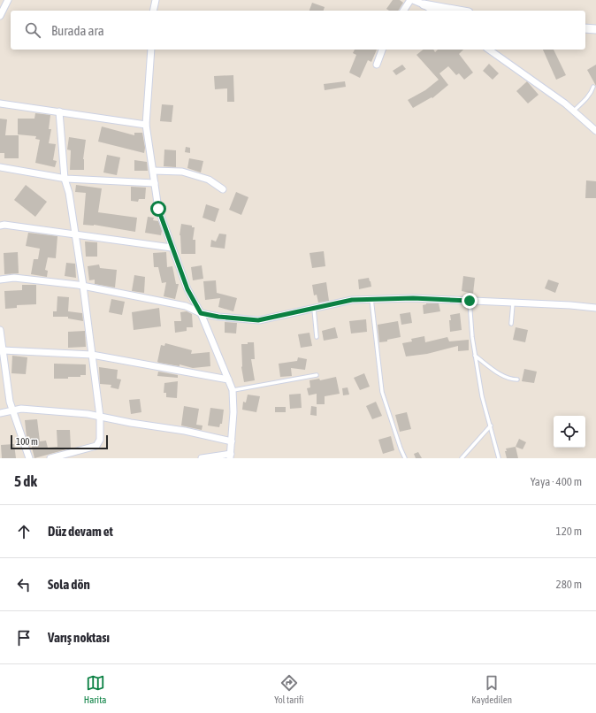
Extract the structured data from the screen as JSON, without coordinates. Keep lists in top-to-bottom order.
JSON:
{
  "scale_bar": "100 m",
  "page": {
    "search": "Burada ara",
    "scale": "100 m",
    "heading": ["5 dk", "Yaya · 400 m"],
    "list": [
      ["Düz devam et", "120 m"],
      ["Sola dön", "280 m"],
      "Varış noktası"
    ],
    "nav": ["Harita", "Yol tarifi", "Kaydedilen"]
  }
}
